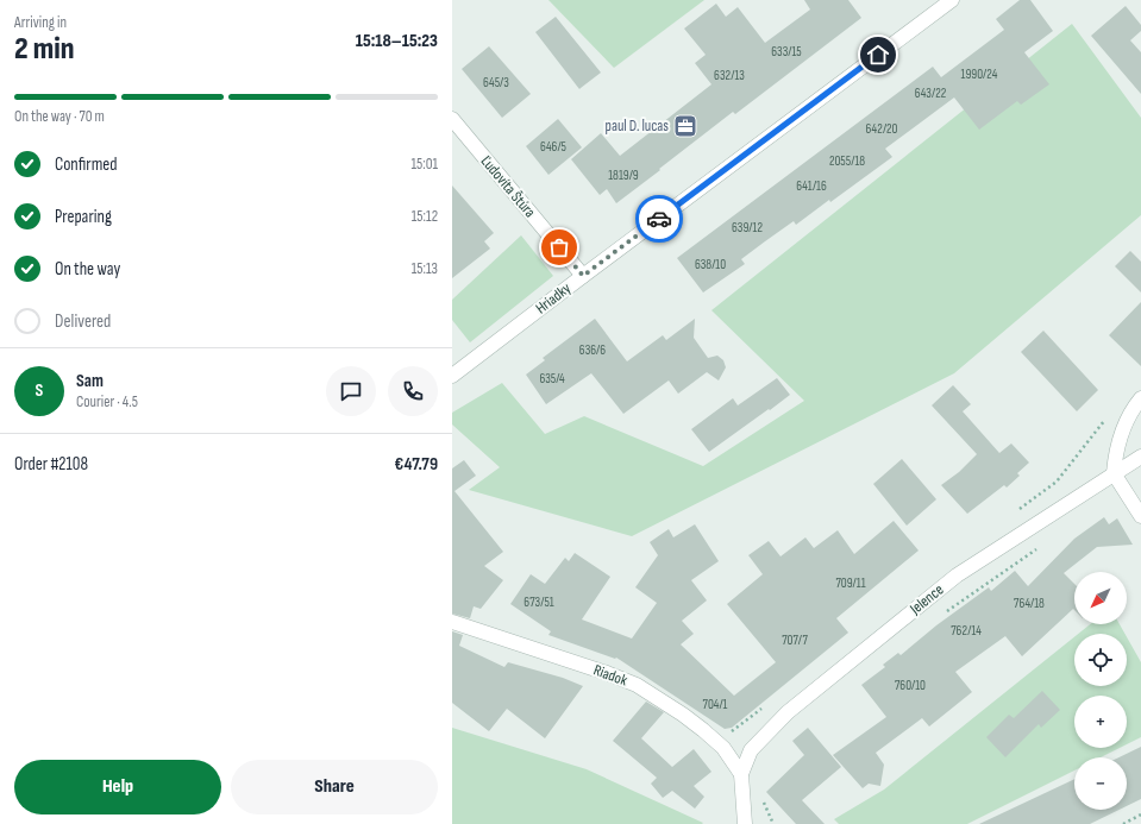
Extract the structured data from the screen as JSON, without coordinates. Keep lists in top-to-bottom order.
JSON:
{
  "streets": {
    "street": [
      "Ľudovíta Štúra",
      "Hriadky",
      "Jelence",
      "Riadok"
    ]
  },
  "crossings": [
    ["Ľudovíta Štúra", "Hriadky"],
    ["Jelence", "Riadok"]
  ],
  "places": {
    "office": ["paul D. lucas"]
  },
  "house_numbers": [
    "633/15",
    "1990/24",
    "632/13",
    "645/3",
    "643/22",
    "642/20",
    "646/5",
    "2055/18",
    "1819/9",
    "641/16",
    "639/12",
    "638/10",
    "636/6",
    "635/4",
    "709/11",
    "673/51",
    "764/18",
    "762/14",
    "707/7",
    "760/10",
    "704/1"
  ],
  "north": "bottom left",
  "page": {
    "heading": ["2 min", "Arriving in", "15:18–15:23"],
    "panel": [
      "Sam",
      "Courier · 4.5",
      "Order #2108",
      "€47.79"
    ],
    "bar": "On the way · 70 m",
    "list": [
      ["Confirmed", "15:01"],
      ["Preparing", "15:12"],
      ["On the way", "15:13"],
      "Delivered"
    ],
    "round": "S",
    "map_buttons": ["+", "−"],
    "buttons": ["Help", "Share"]
  }
}
